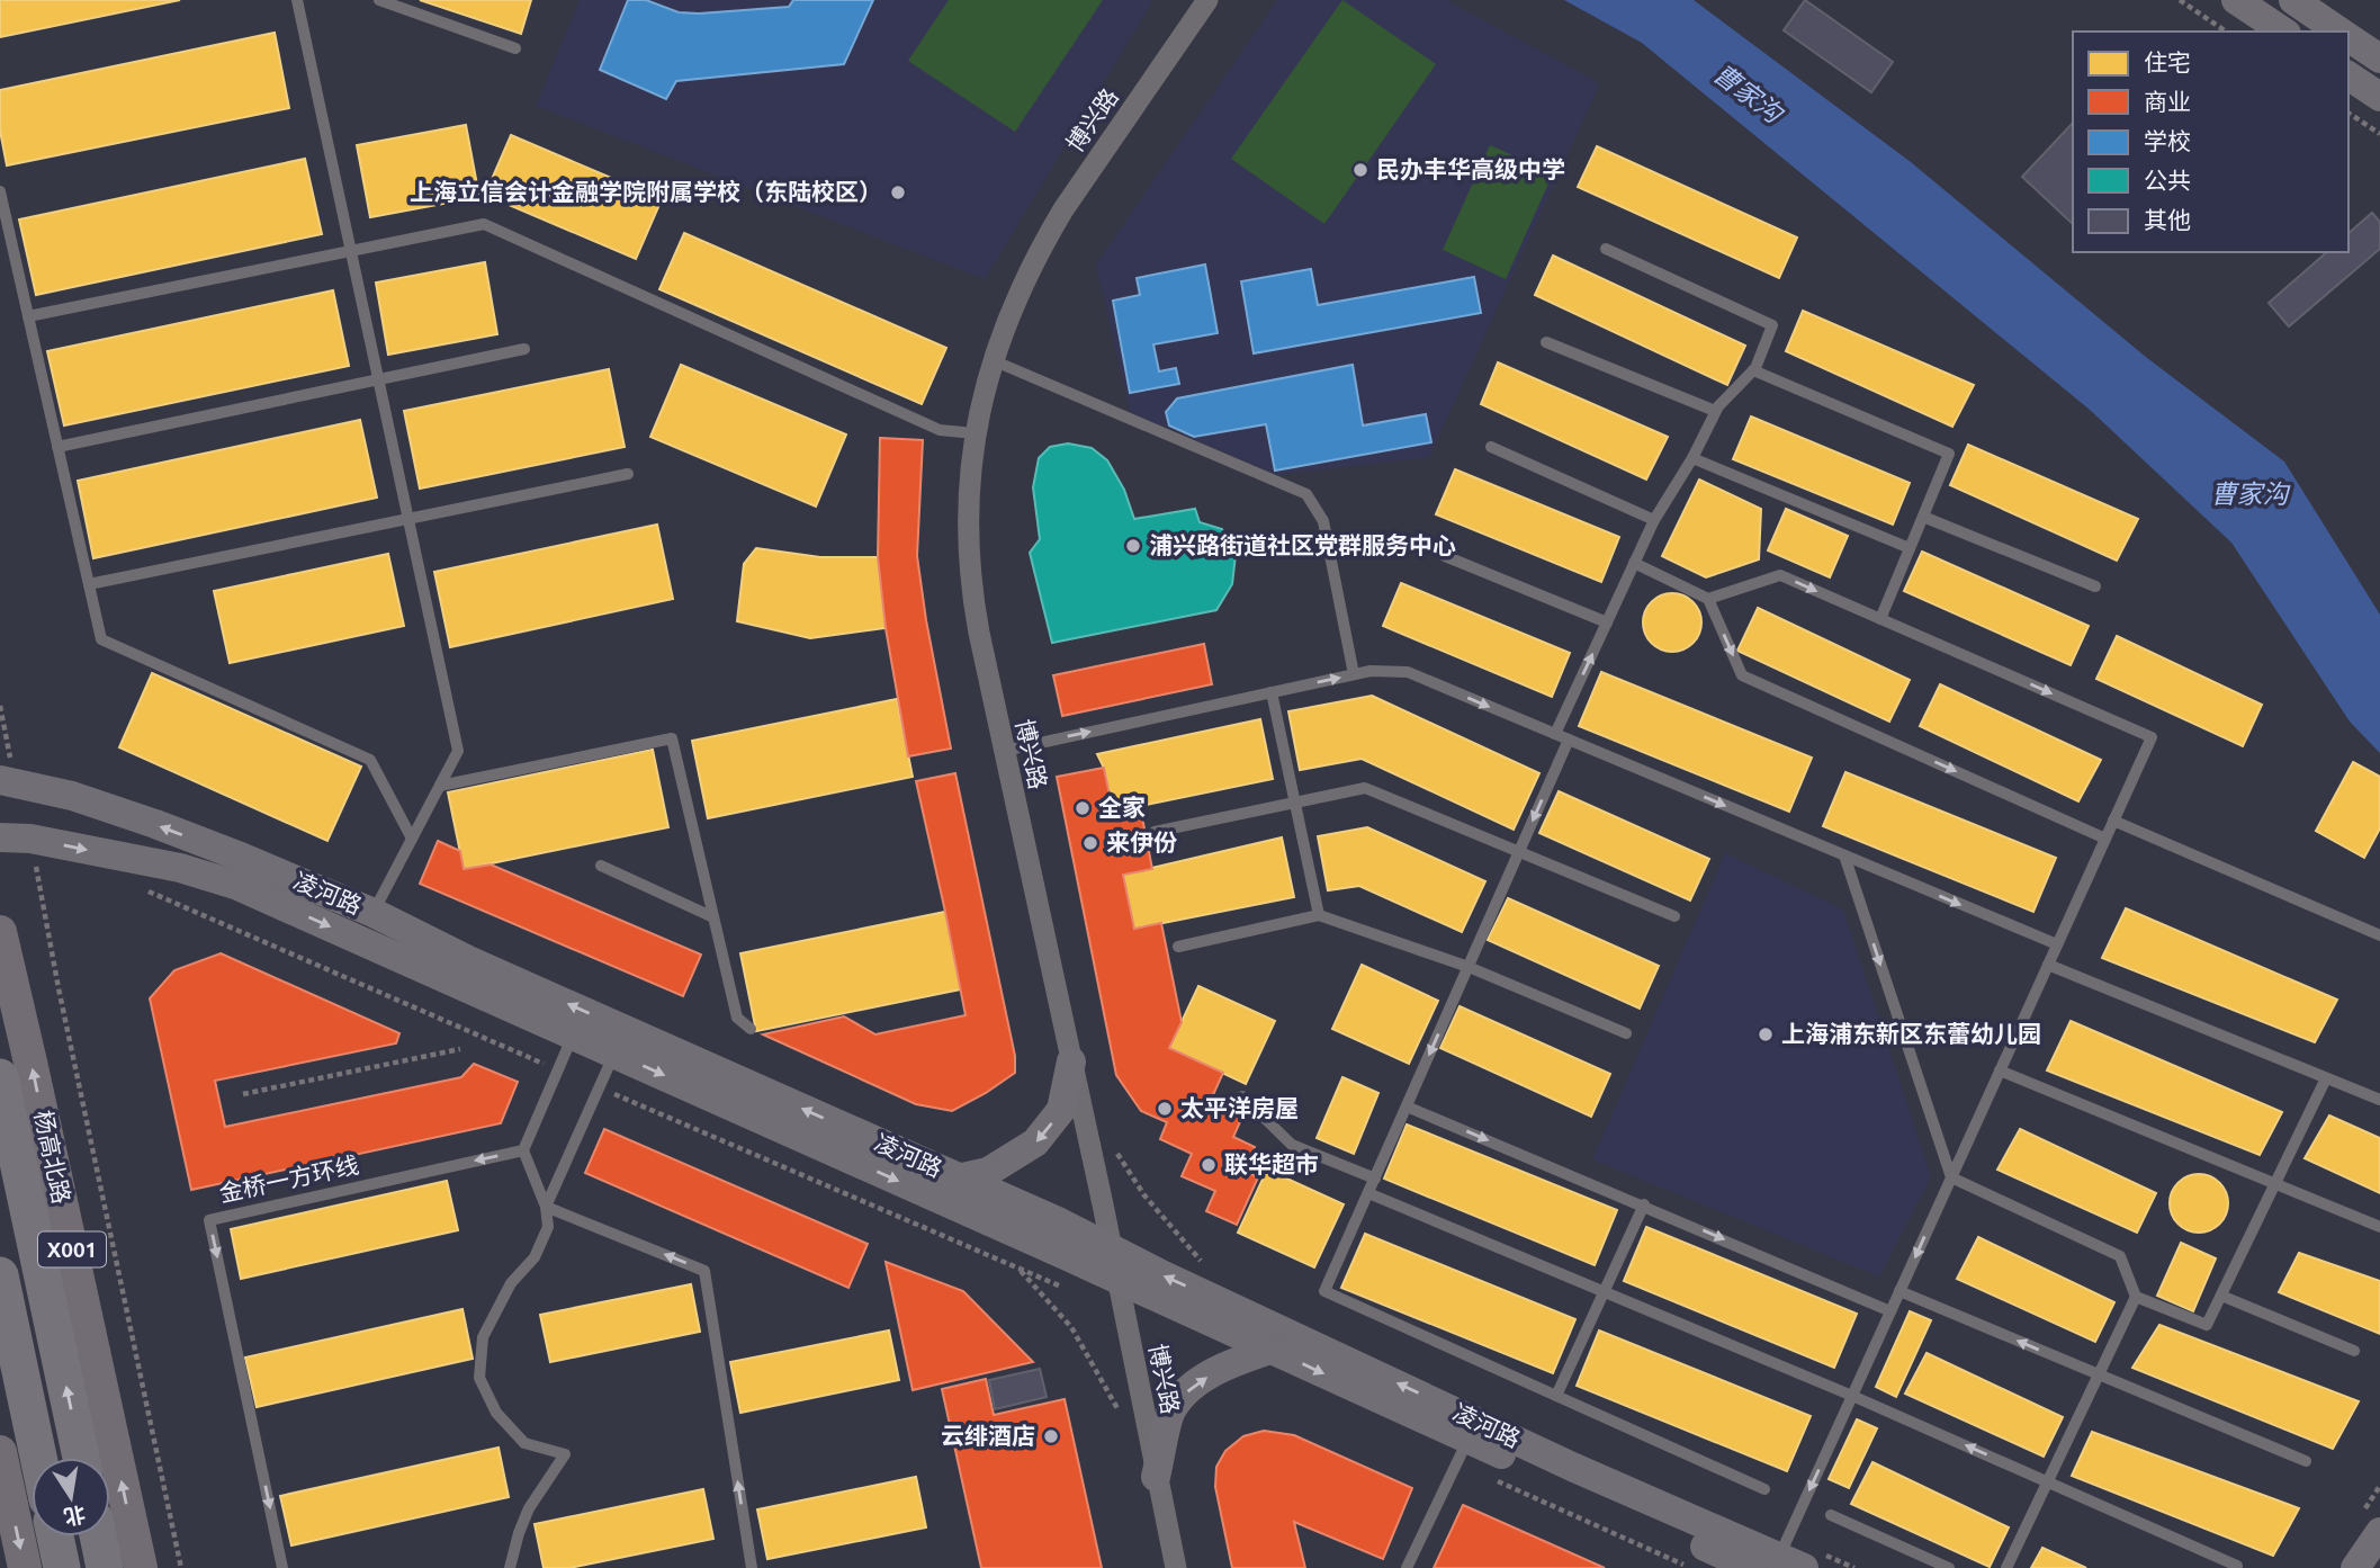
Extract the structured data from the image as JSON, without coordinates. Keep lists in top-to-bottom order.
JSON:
{
  "streets": {
    "highway": ["杨高北路", "X001"],
    "street": ["博兴路", "凌河路"],
    "lane": ["金桥一方环线"]
  },
  "crossings": [
    ["博兴路", "凌河路"]
  ],
  "one_way": ["杨高北路"],
  "water": ["曹家沟"],
  "places": [
    "民办丰华高级中学",
    "上海立信会计金融学院附属学校（东陆校区）",
    "浦兴路街道社区党群服务中心",
    "全家",
    "来伊份",
    "上海浦东新区东蕾幼儿园",
    "太平洋房屋",
    "联华超市",
    "云绯酒店"
  ],
  "legend": [
    "住宅",
    "商业",
    "学校",
    "公共",
    "其他"
  ],
  "north": "bottom"
}
